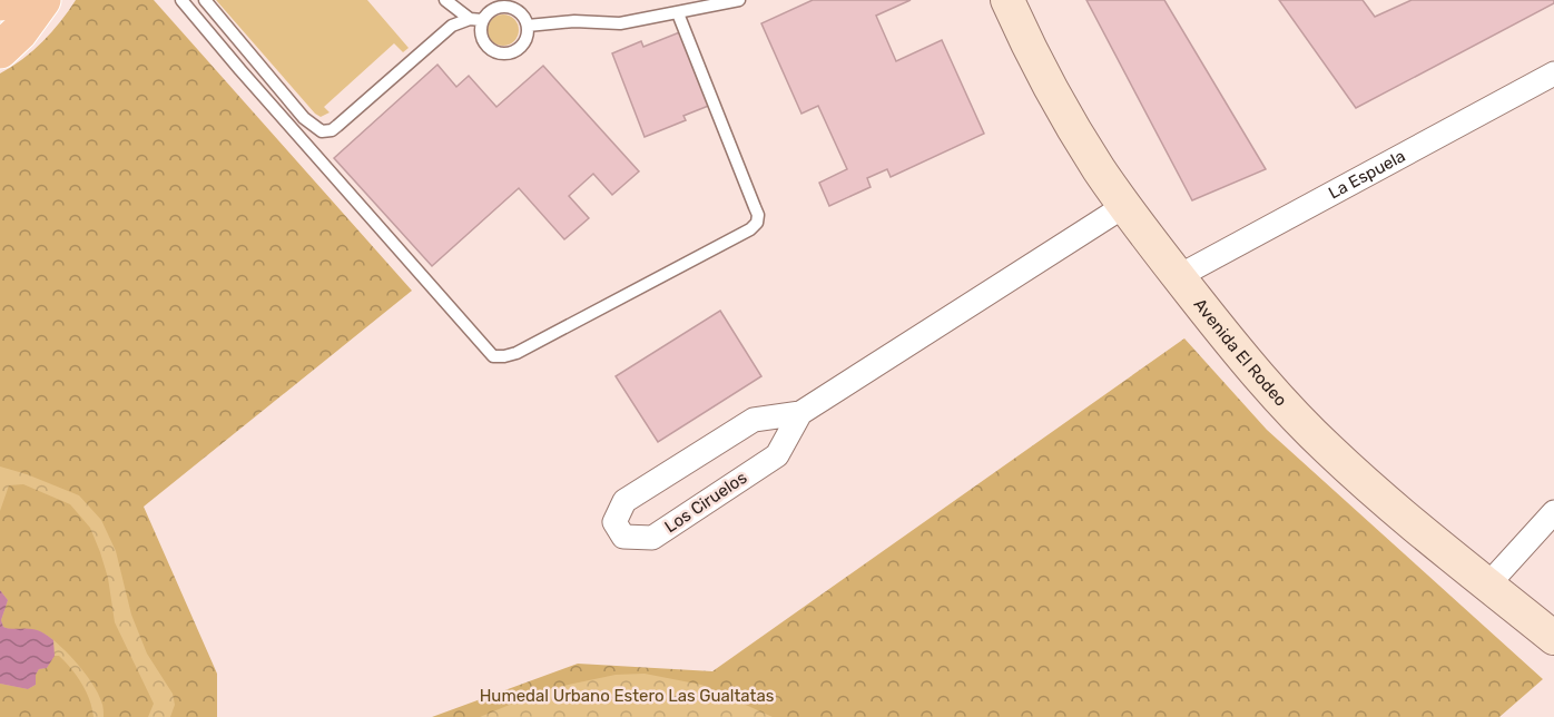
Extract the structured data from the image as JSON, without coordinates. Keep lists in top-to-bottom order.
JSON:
{
  "streets": {
    "street": ["La Espuela", "Avenida El Rodeo", "Los Ciruelos"]
  },
  "crossings": [
    ["La Espuela", "Avenida El Rodeo"],
    ["Avenida El Rodeo", "Los Ciruelos"]
  ],
  "parks": ["Humedal Urbano Estero Las Gualtatas"]
}
